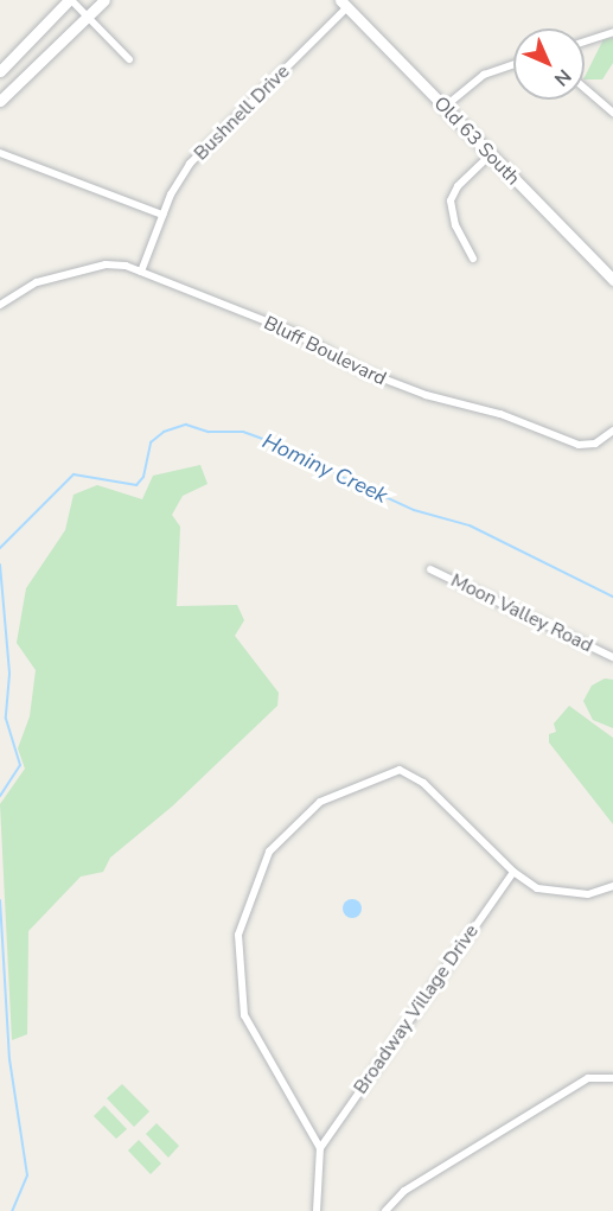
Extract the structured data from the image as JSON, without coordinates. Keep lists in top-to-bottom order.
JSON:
{
  "streets": {
    "main road": ["Old 63 South"],
    "street": [
      "Bushnell Drive",
      "Bluff Boulevard",
      "Moon Valley Road",
      "Broadway Village Drive"
    ]
  },
  "crossings": [
    ["Bushnell Drive", "Old 63 South"],
    ["Bushnell Drive", "Bluff Boulevard"]
  ],
  "water": ["Hominy Creek"],
  "north": "bottom right"
}
